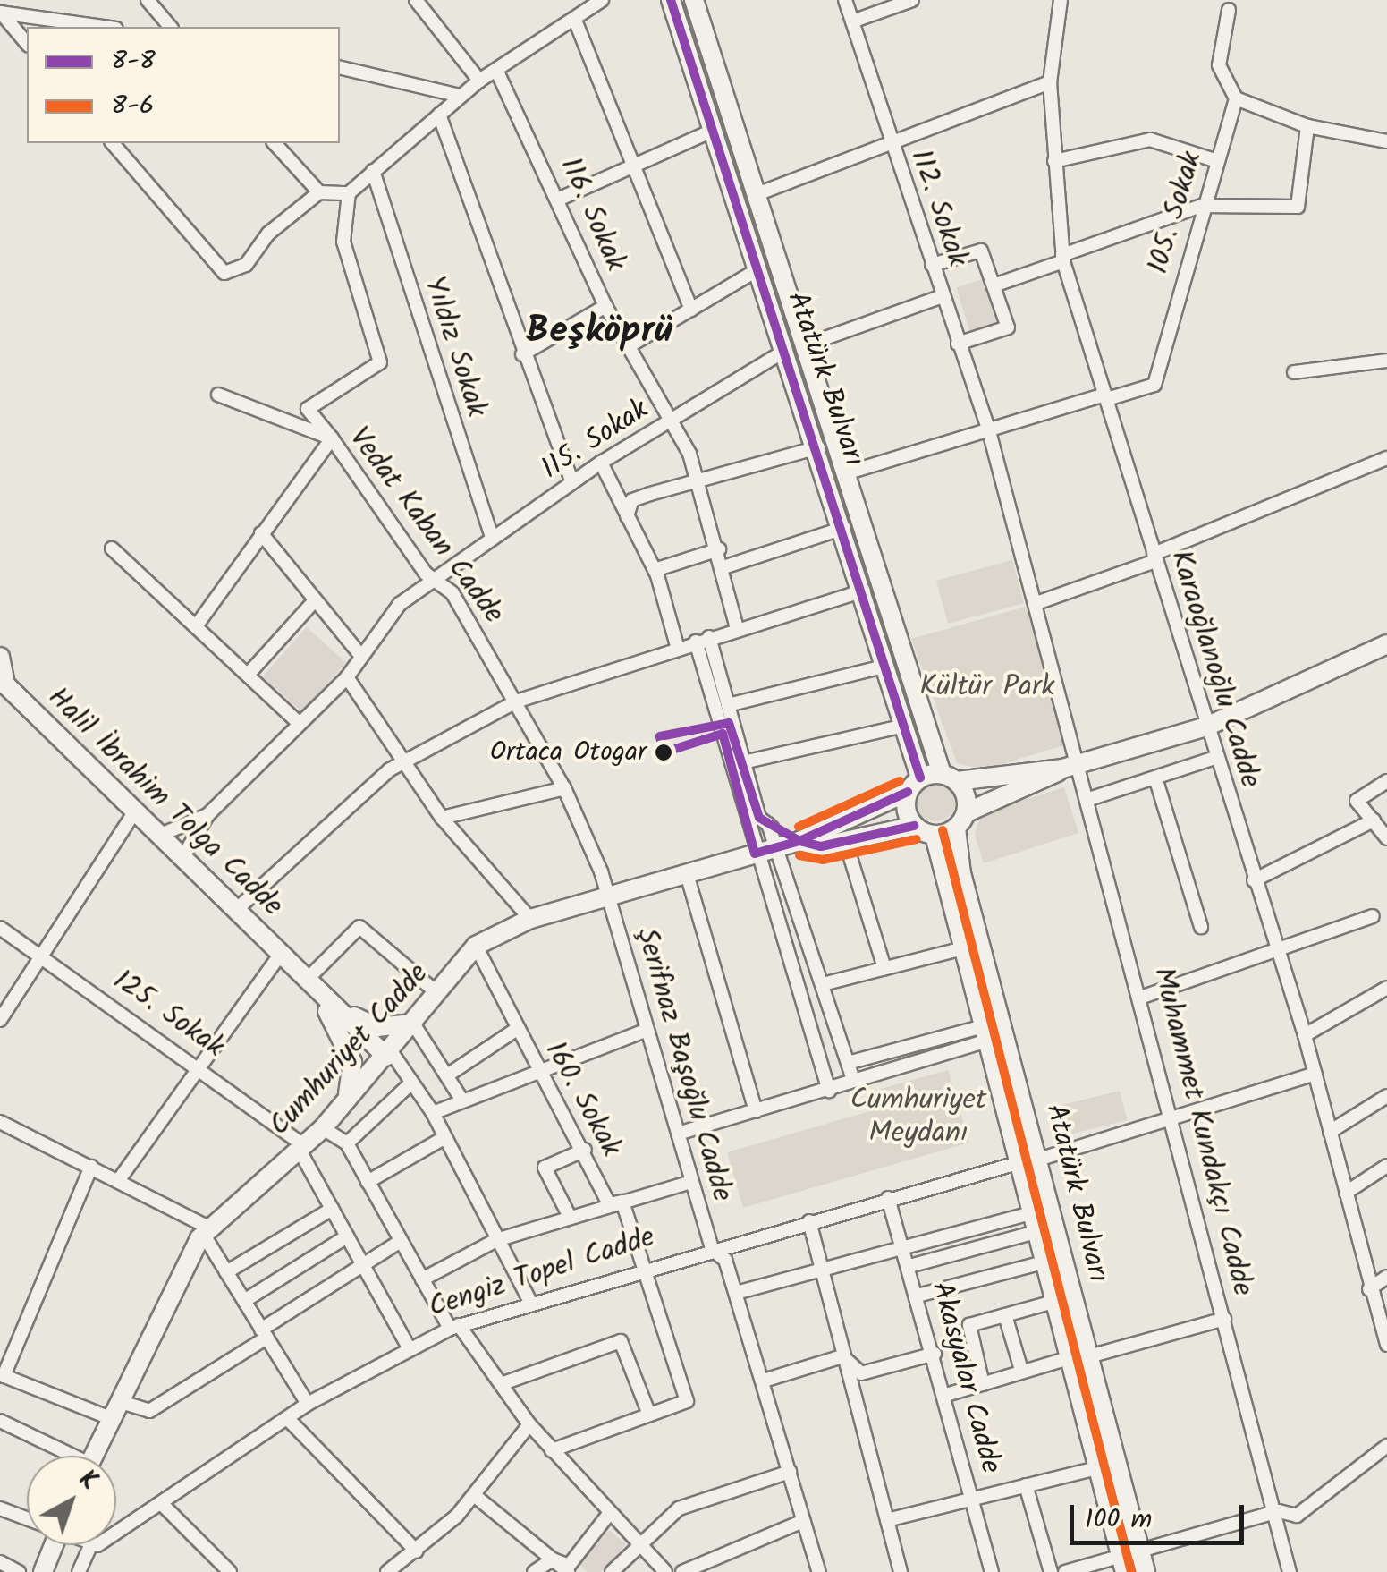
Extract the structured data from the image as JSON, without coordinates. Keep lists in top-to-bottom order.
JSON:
{
  "streets": {
    "main road": ["Atatürk Bulvarı", "Halil İbrahim Tolga Cadde", "Cumhuriyet Cadde"],
    "street": [
      "112. Sokak",
      "105. Sokak",
      "116. Sokak",
      "Yıldız Sokak",
      "115. Sokak",
      "Vedat Kaban Cadde",
      "Karaoğlanoğlu Cadde",
      "125. Sokak",
      "Şerifnaz Başoğlu Cadde",
      "160. Sokak",
      "Muhammet Kundakçı Cadde",
      "Cengiz Topel Cadde",
      "Akasyalar Cadde"
    ]
  },
  "crossings": [
    ["112. Sokak", "Muhammet Kundakçı Cadde"],
    ["105. Sokak", "Karaoğlanoğlu Cadde"],
    ["116. Sokak", "115. Sokak"],
    ["Yıldız Sokak", "115. Sokak"],
    ["Atatürk Bulvarı", "115. Sokak"],
    ["Atatürk Bulvarı", "Cumhuriyet Cadde"],
    ["Atatürk Bulvarı", "Cengiz Topel Cadde"],
    ["115. Sokak", "Vedat Kaban Cadde"],
    ["Vedat Kaban Cadde", "Cumhuriyet Cadde"],
    ["Vedat Kaban Cadde", "Şerifnaz Başoğlu Cadde"],
    ["Karaoğlanoğlu Cadde", "Cengiz Topel Cadde"],
    ["125. Sokak", "Cumhuriyet Cadde"],
    ["Cumhuriyet Cadde", "Şerifnaz Başoğlu Cadde"],
    ["Cumhuriyet Cadde", "160. Sokak"],
    ["Şerifnaz Başoğlu Cadde", "Cengiz Topel Cadde"],
    ["160. Sokak", "Cengiz Topel Cadde"],
    ["Muhammet Kundakçı Cadde", "Cengiz Topel Cadde"],
    ["Cengiz Topel Cadde", "Akasyalar Cadde"]
  ],
  "districts": ["Beşköprü"],
  "parks": ["Kültür Park", "Cumhuriyet Meydanı"],
  "places": ["Ortaca Otogar"],
  "lines": ["transit line 8-8", "transit line 8-6"],
  "legend": ["8-8", "8-6"],
  "scale_bar": "100 m",
  "north": "top right"
}
